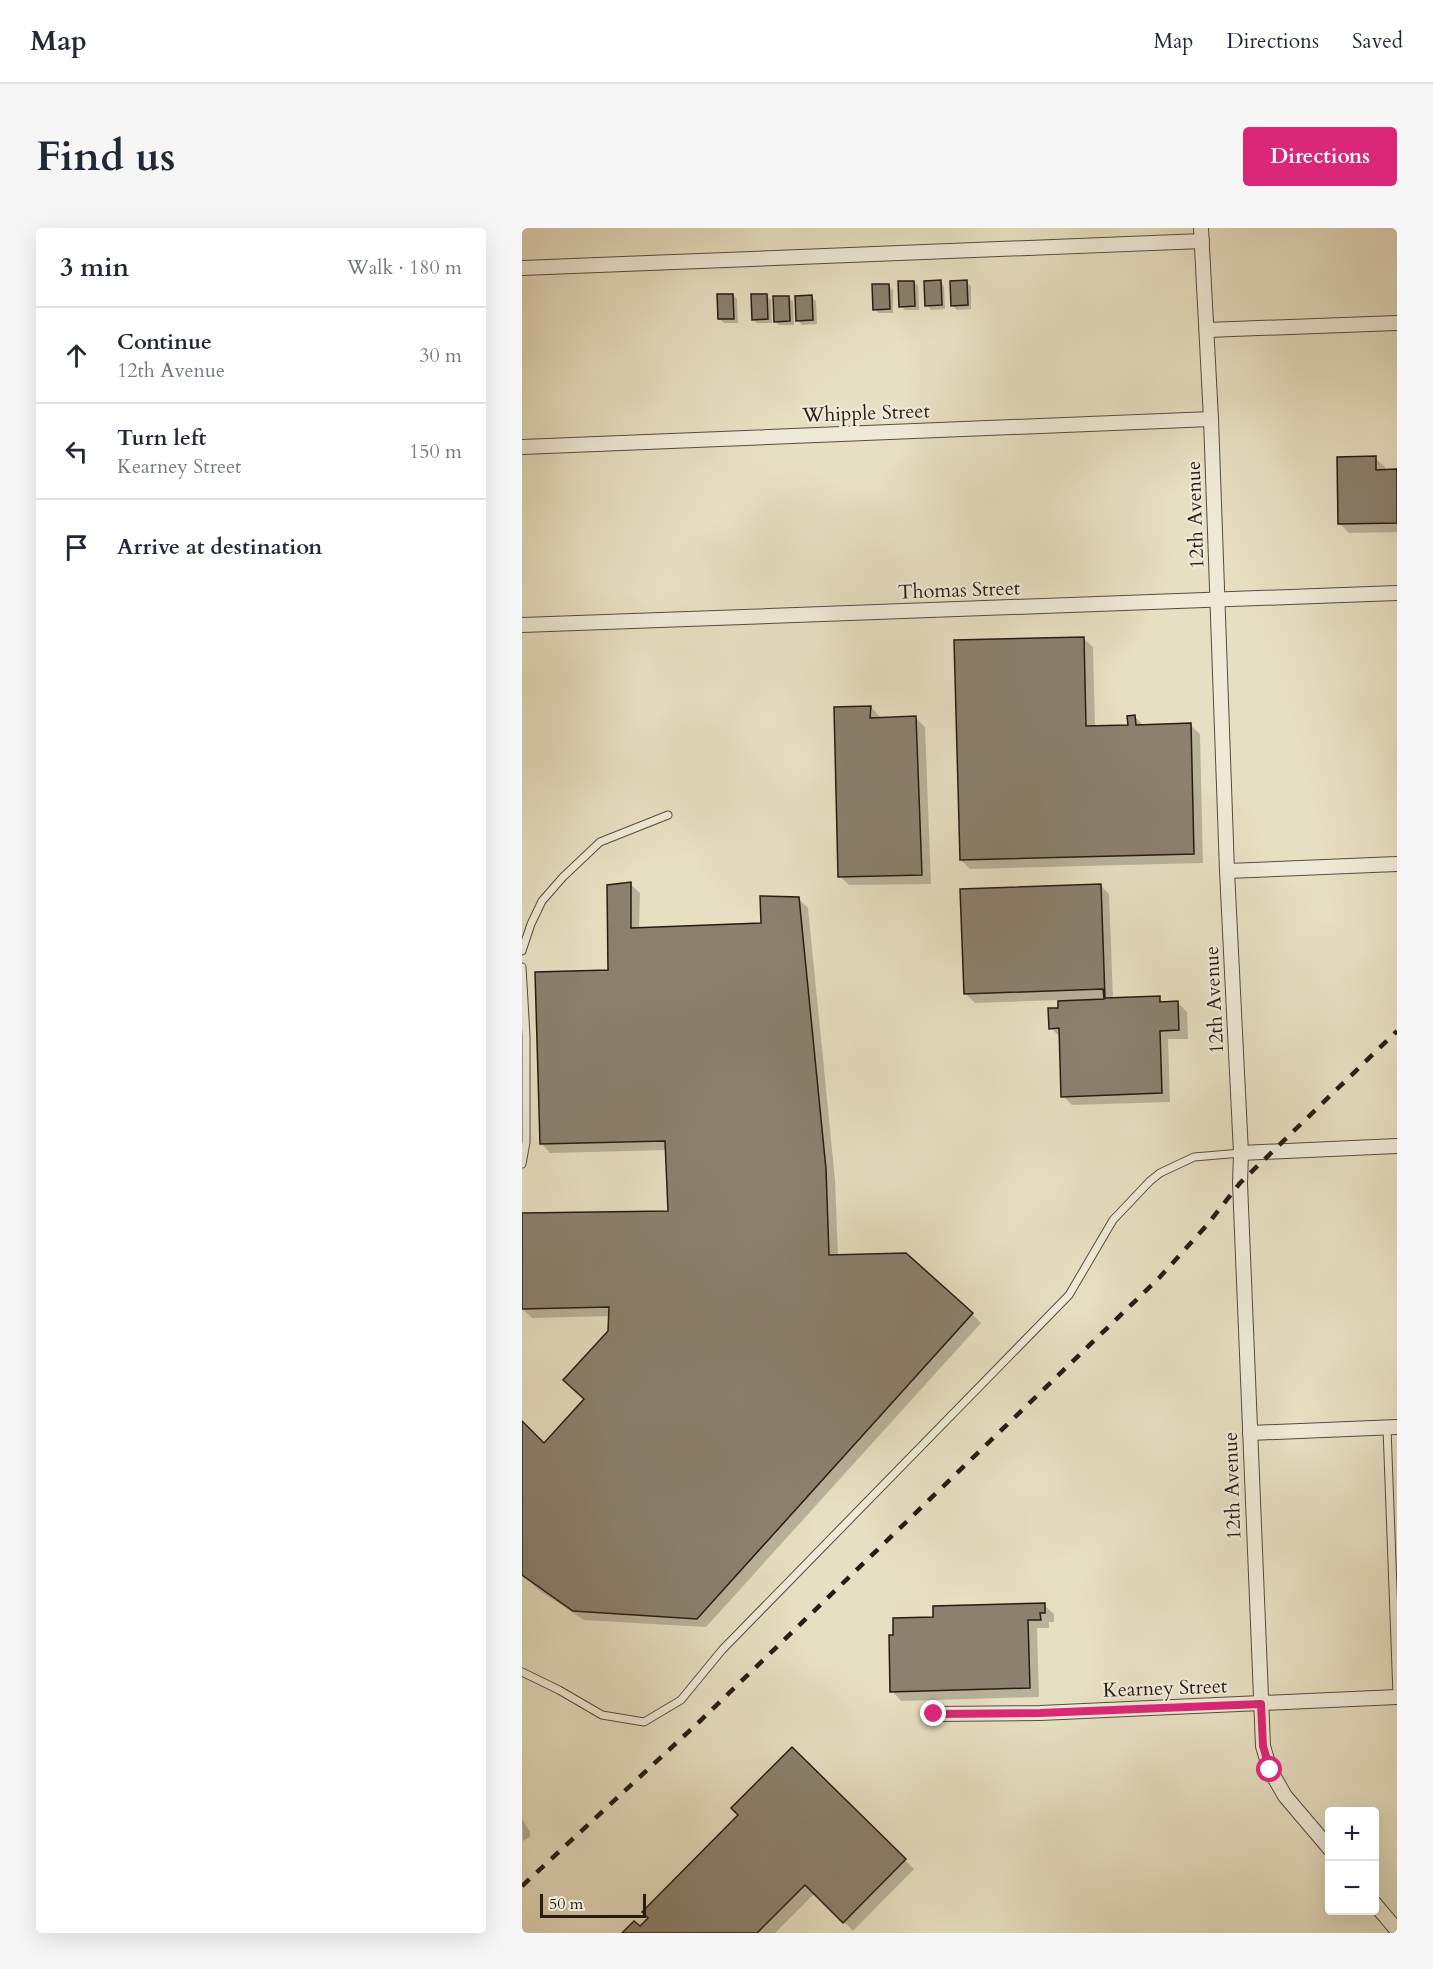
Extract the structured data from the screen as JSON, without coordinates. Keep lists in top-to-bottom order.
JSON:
{
  "streets": {
    "street": [
      "Whipple Street",
      "12th Avenue",
      "Thomas Street",
      "Kearney Street"
    ]
  },
  "crossings": [
    ["Whipple Street", "12th Avenue"],
    ["12th Avenue", "Thomas Street"],
    ["12th Avenue", "Kearney Street"]
  ],
  "scale_bar": "50 m",
  "page": {
    "header": "Map",
    "nav": ["Map", "Directions", "Saved"],
    "buttons": "Directions",
    "title": "Find us",
    "heading": ["3 min", "Walk · 180 m"],
    "list": [
      ["Continue", "12th Avenue", "30 m"],
      ["Turn left", "Kearney Street", "150 m"],
      "Arrive at destination"
    ],
    "map_buttons": ["+", "−"],
    "scale": "50 m"
  }
}
